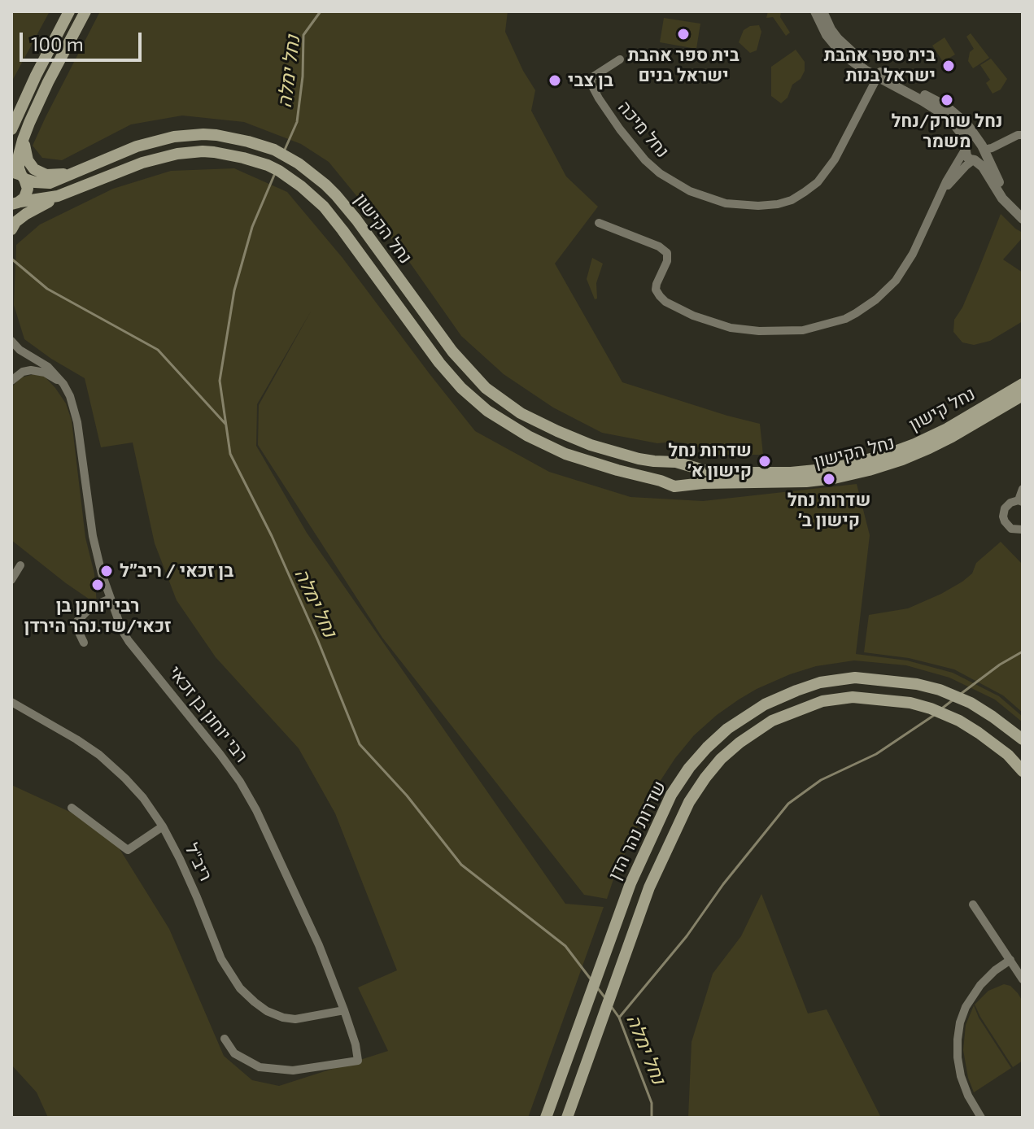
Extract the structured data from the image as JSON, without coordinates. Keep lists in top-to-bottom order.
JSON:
{
  "streets": {
    "main road": ["נחל הקישון", "נחל קישון", "שדרות נהר הדן"],
    "street": ["נחל מיכה", "רבי יוחנן בן זכאי", "ריב\"ל"]
  },
  "crossings": [
    ["נחל הקישון", "נחל קישון"],
    ["רבי יוחנן בן זכאי", "ריב\"ל"]
  ],
  "water": ["נחל ימלה"],
  "places": [
    "בית ספר אהבת ישראל בנים",
    "בית ספר אהבת ישראל בנות",
    "בן צבי",
    "נחל שורק/נחל משמר",
    "שדרות נחל קישון א׳",
    "שדרות נחל קישון ב׳",
    "בן זכאי / ריב״ל",
    "רבי יוחנן בן זכאי/שד.נהר הירדן"
  ],
  "scale_bar": "100 m"
}
